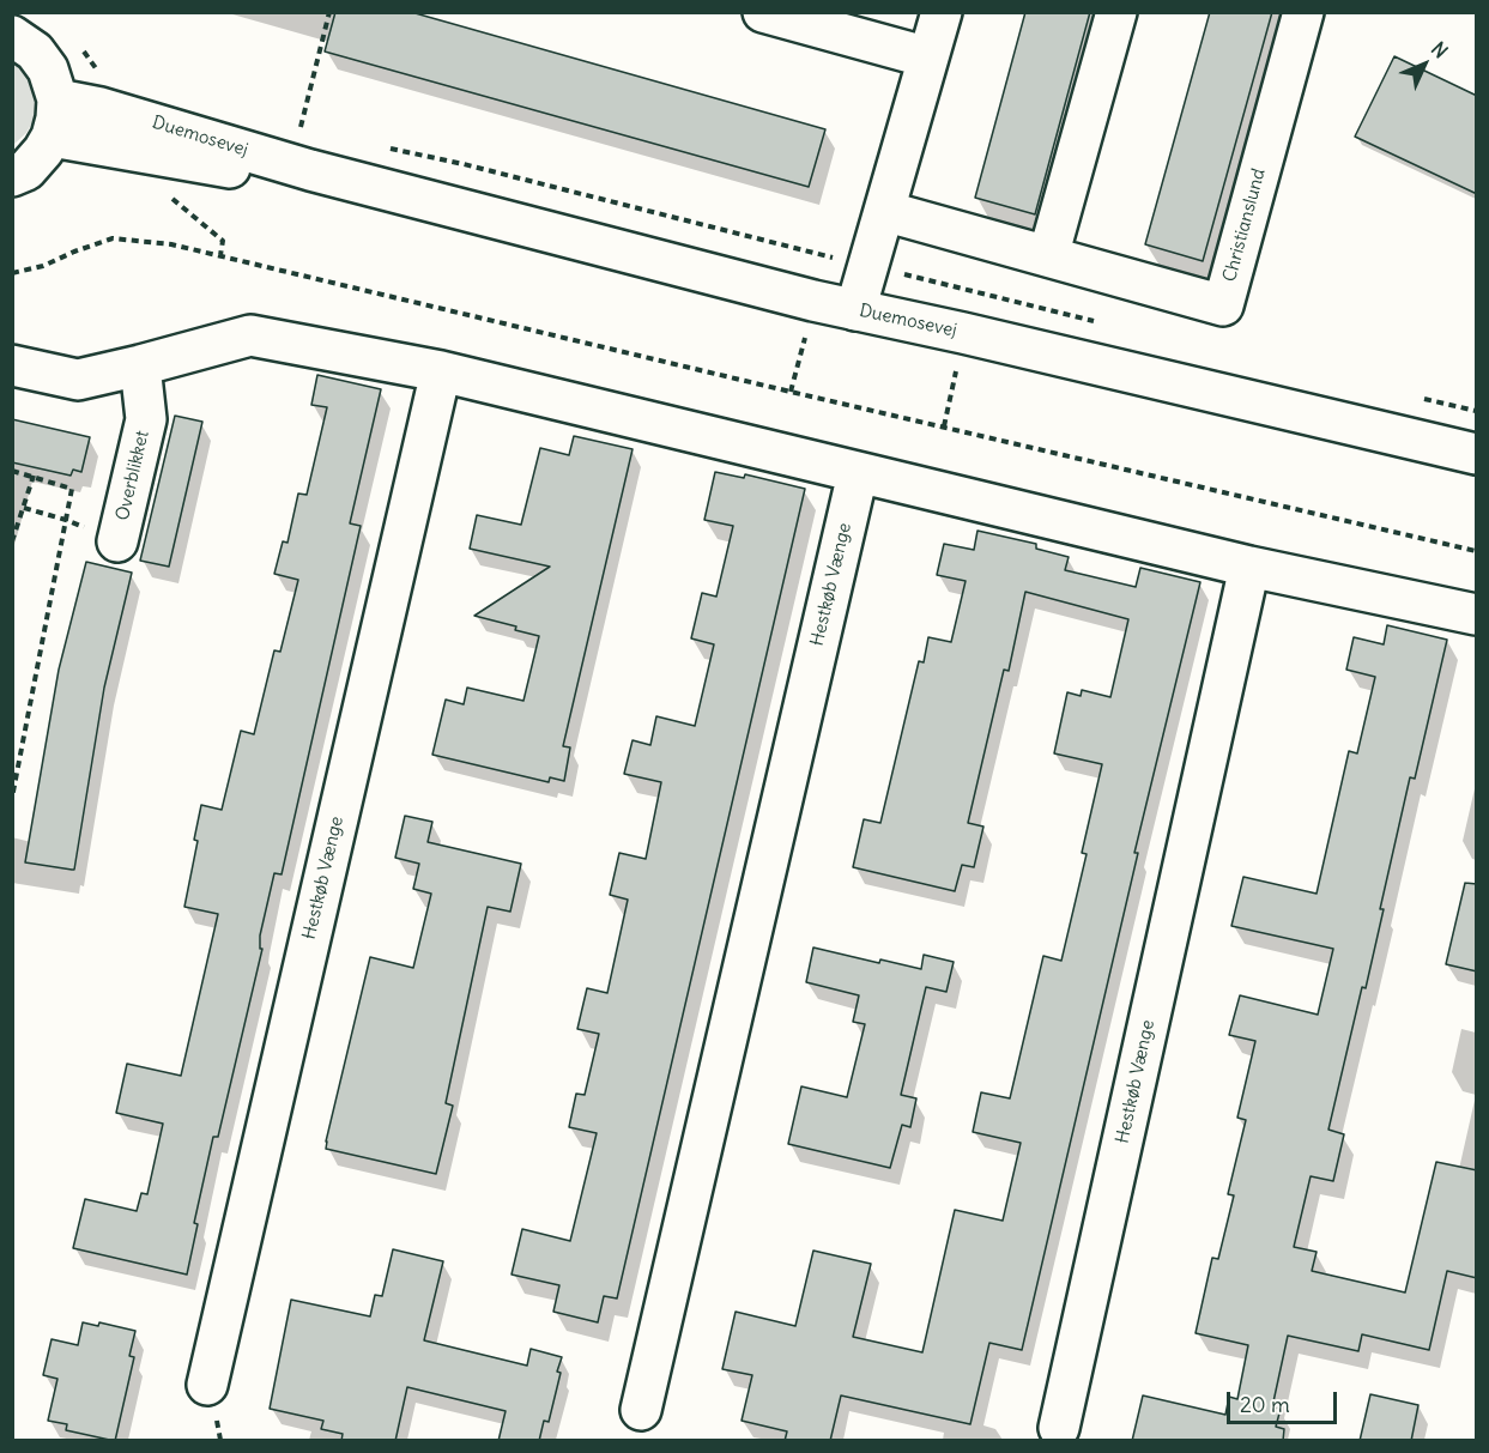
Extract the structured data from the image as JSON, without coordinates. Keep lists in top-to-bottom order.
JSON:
{
  "streets": {
    "street": [
      "Duemosevej",
      "Christianslund",
      "Overblikket",
      "Hestkøb Vænge"
    ]
  },
  "scale_bar": "20 m",
  "north": "top right"
}
